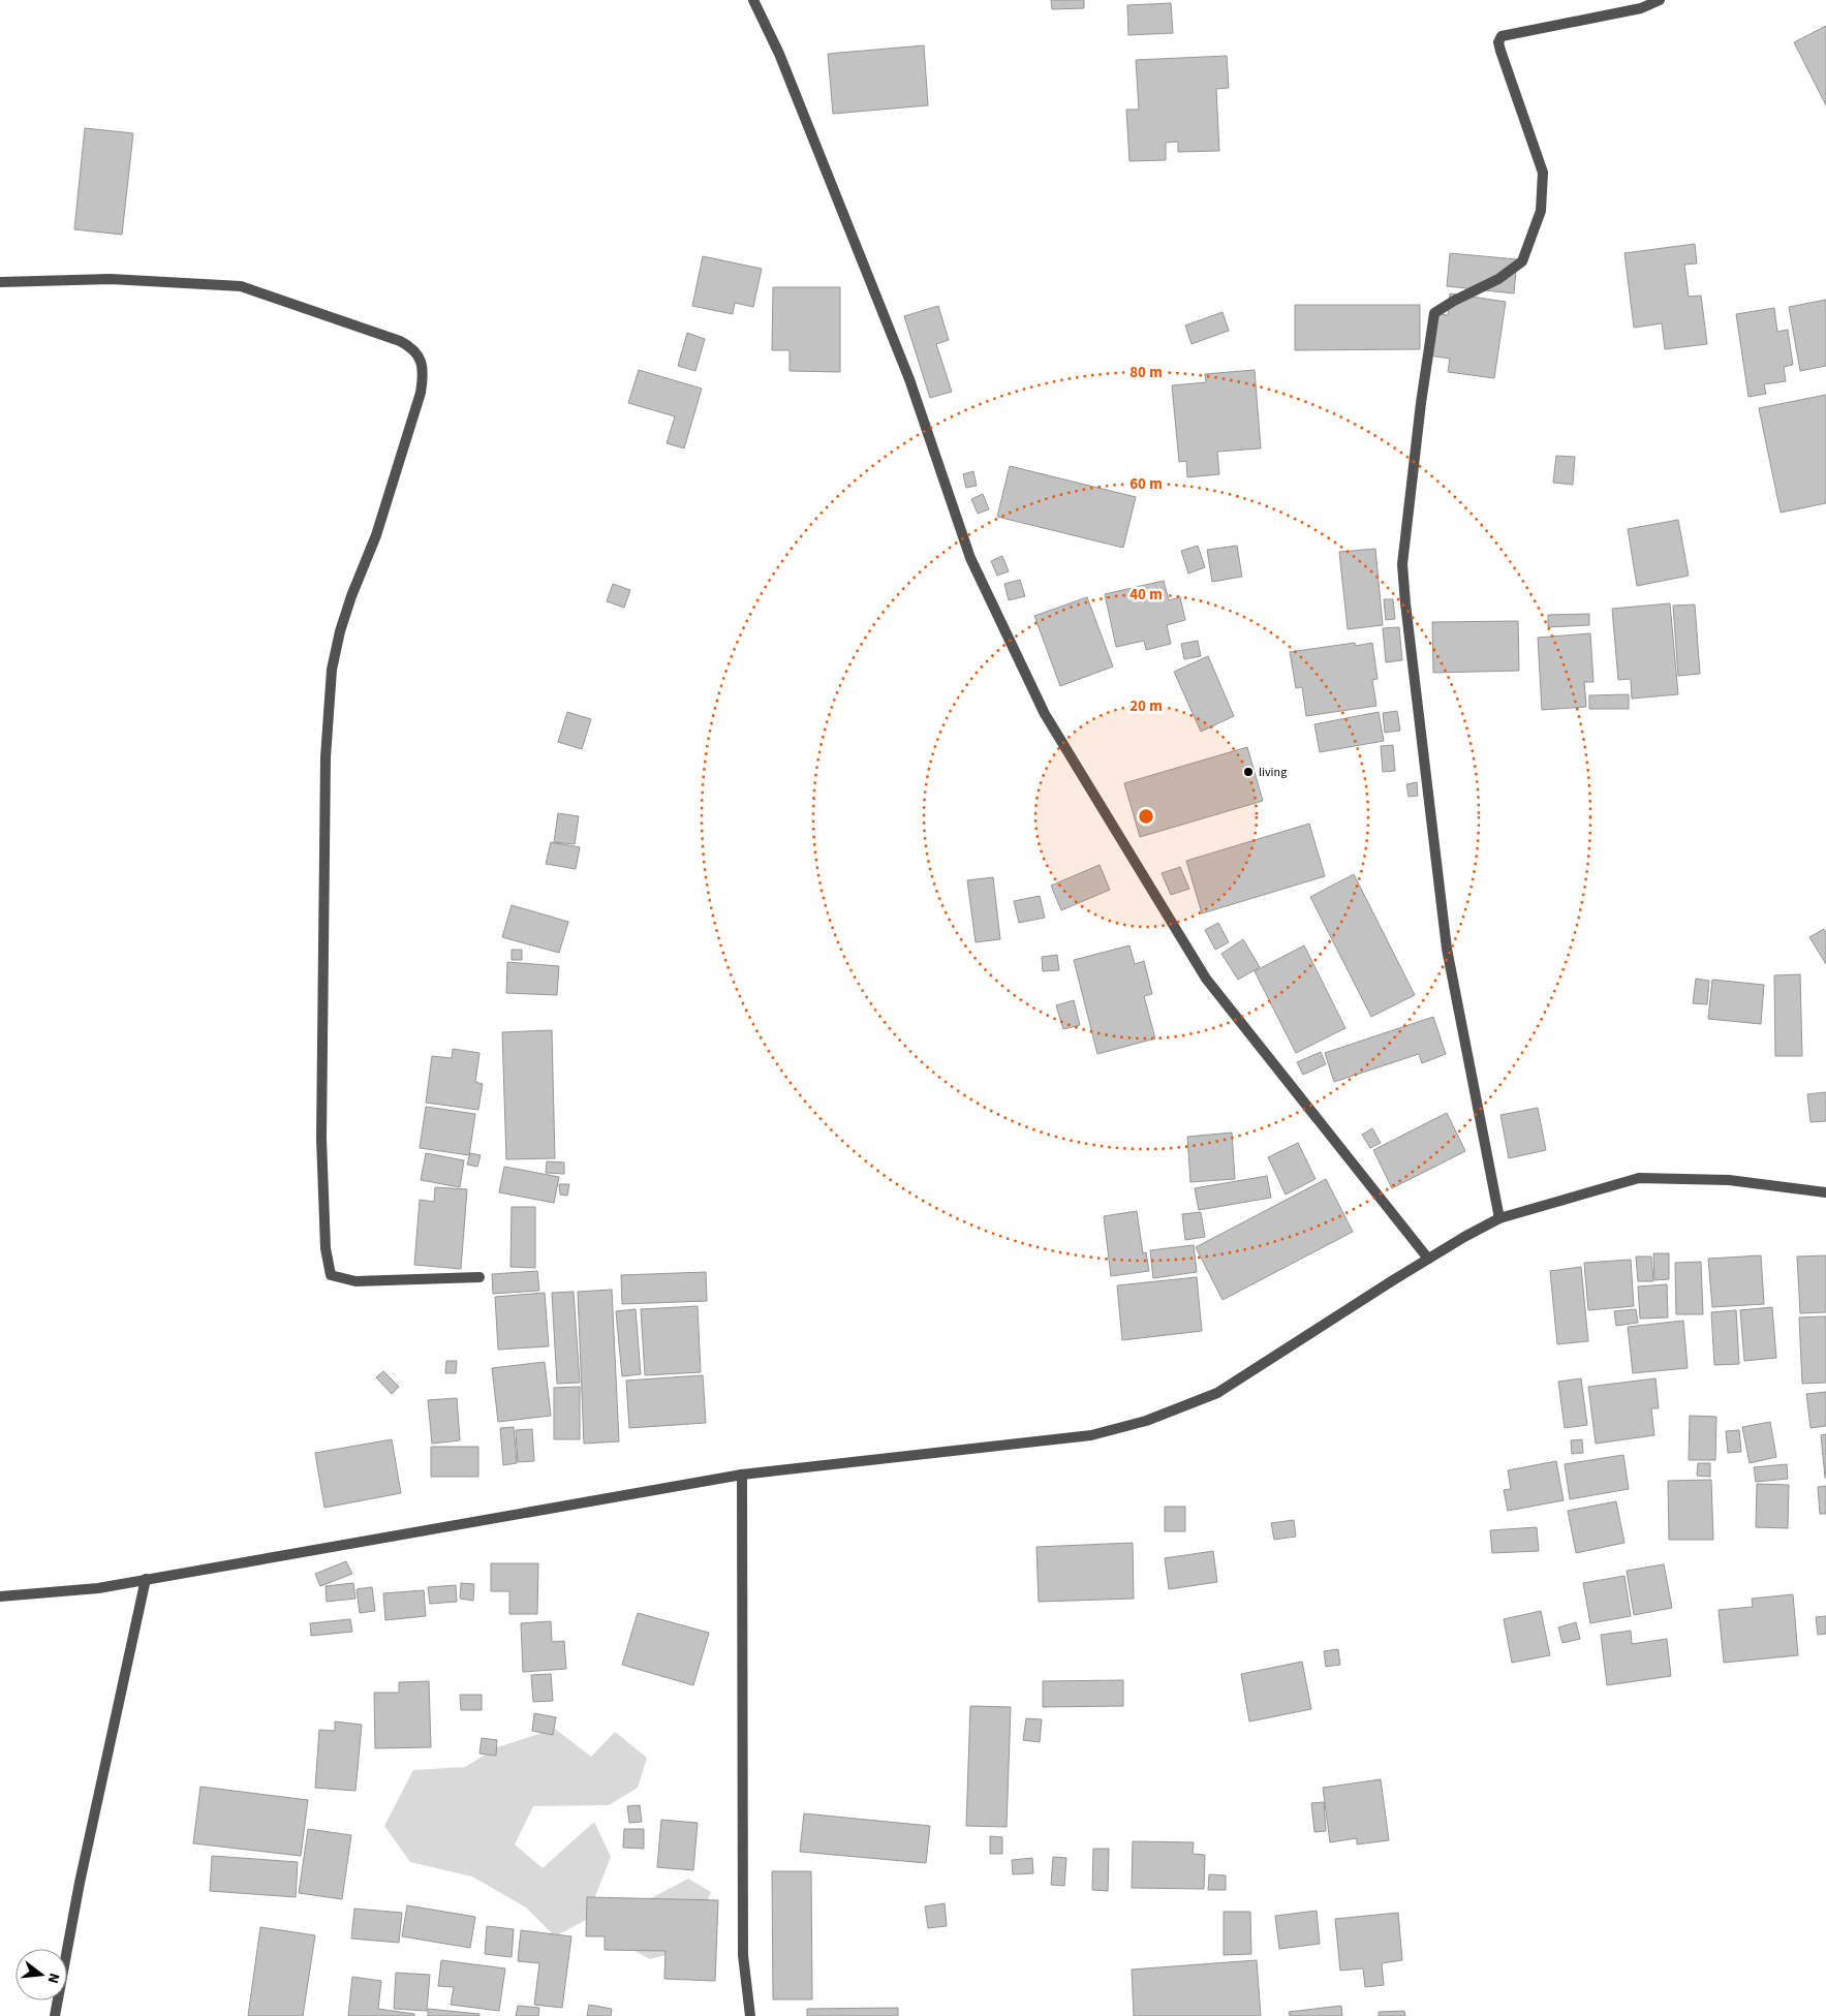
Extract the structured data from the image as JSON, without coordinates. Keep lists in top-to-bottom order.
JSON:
{
  "places": ["living"],
  "north": "right",
  "rings": [
    "80 m",
    "60 m",
    "40 m",
    "20 m"
  ]
}
